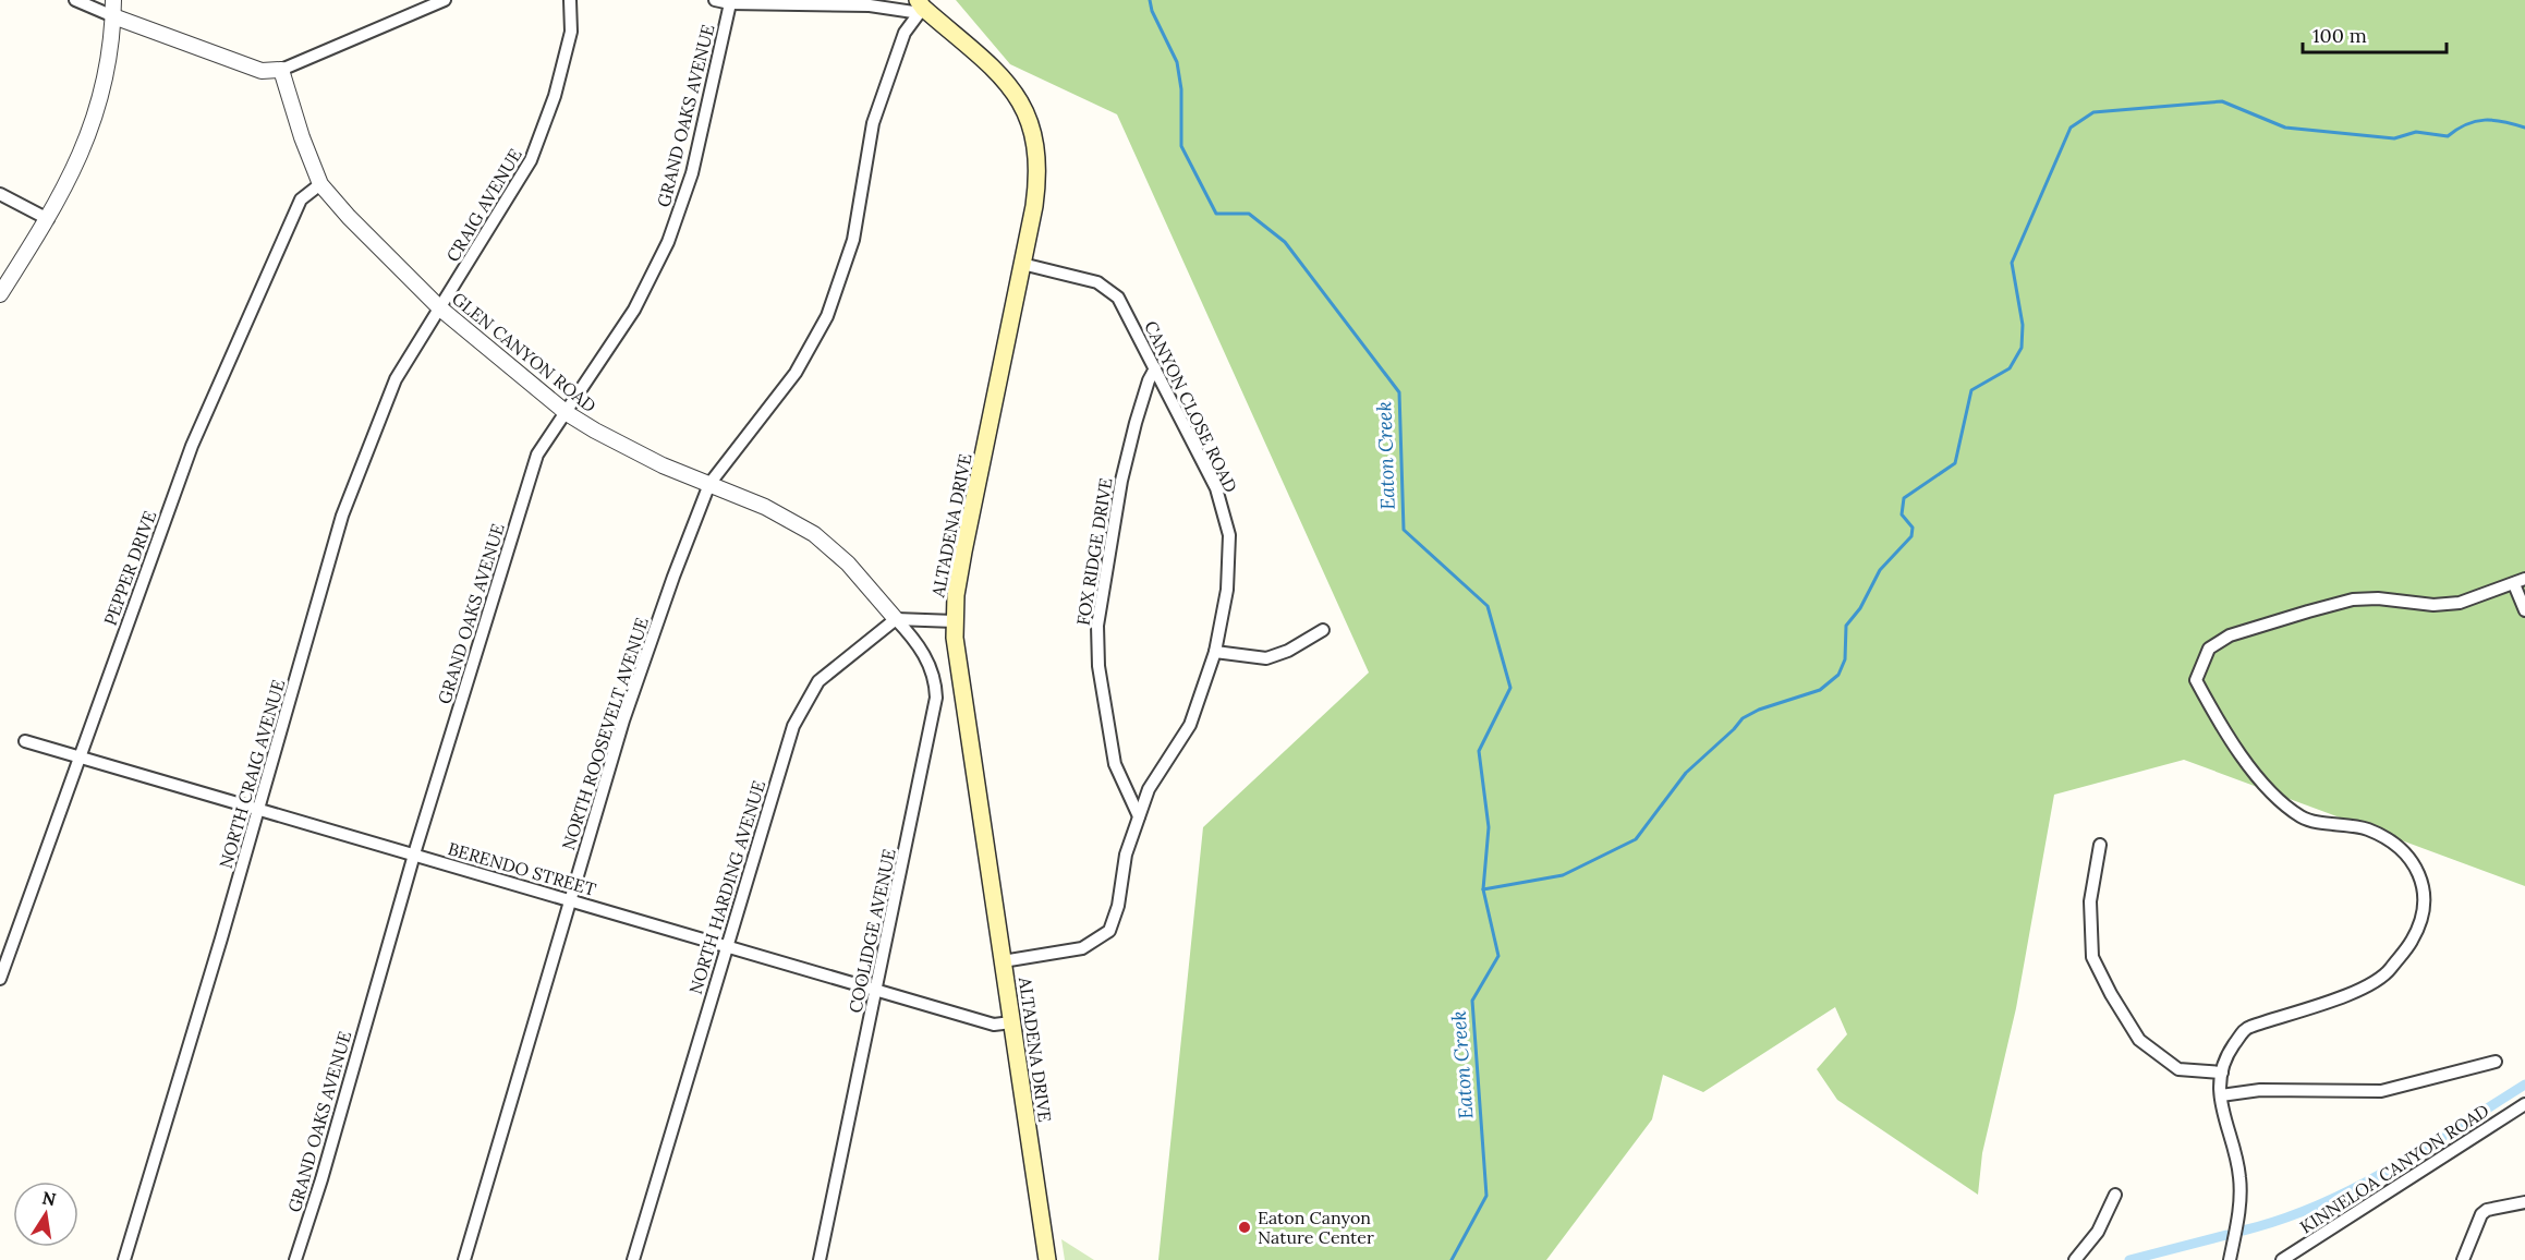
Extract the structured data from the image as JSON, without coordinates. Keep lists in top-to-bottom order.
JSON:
{
  "streets": {
    "main road": ["ALTADENA DRIVE"],
    "street": [
      "GRAND OAKS AVENUE",
      "CRAIG AVENUE",
      "GLEN CANYON ROAD",
      "CANYON CLOSE ROAD",
      "FOX RIDGE DRIVE",
      "PEPPER DRIVE",
      "NORTH ROOSEVELT AVENUE",
      "NORTH CRAIG AVENUE",
      "BERENDO STREET",
      "NORTH HARDING AVENUE",
      "COOLIDGE AVENUE",
      "KINNELOA CANYON ROAD"
    ]
  },
  "crossings": [
    ["GRAND OAKS AVENUE", "GLEN CANYON ROAD"],
    ["GRAND OAKS AVENUE", "BERENDO STREET"],
    ["CRAIG AVENUE", "GLEN CANYON ROAD"],
    ["CRAIG AVENUE", "NORTH CRAIG AVENUE"],
    ["GLEN CANYON ROAD", "PEPPER DRIVE"],
    ["GLEN CANYON ROAD", "NORTH ROOSEVELT AVENUE"],
    ["GLEN CANYON ROAD", "NORTH CRAIG AVENUE"],
    ["GLEN CANYON ROAD", "NORTH HARDING AVENUE"],
    ["GLEN CANYON ROAD", "COOLIDGE AVENUE"],
    ["CANYON CLOSE ROAD", "ALTADENA DRIVE"],
    ["CANYON CLOSE ROAD", "FOX RIDGE DRIVE"],
    ["ALTADENA DRIVE", "NORTH ROOSEVELT AVENUE"],
    ["ALTADENA DRIVE", "BERENDO STREET"],
    ["PEPPER DRIVE", "BERENDO STREET"],
    ["NORTH ROOSEVELT AVENUE", "BERENDO STREET"],
    ["NORTH CRAIG AVENUE", "BERENDO STREET"],
    ["BERENDO STREET", "NORTH HARDING AVENUE"],
    ["BERENDO STREET", "COOLIDGE AVENUE"],
    ["NORTH HARDING AVENUE", "COOLIDGE AVENUE"]
  ],
  "water": ["Eaton Creek"],
  "places": ["Eaton Canyon Nature Center"],
  "scale_bar": "100 m",
  "north": "top"
}
